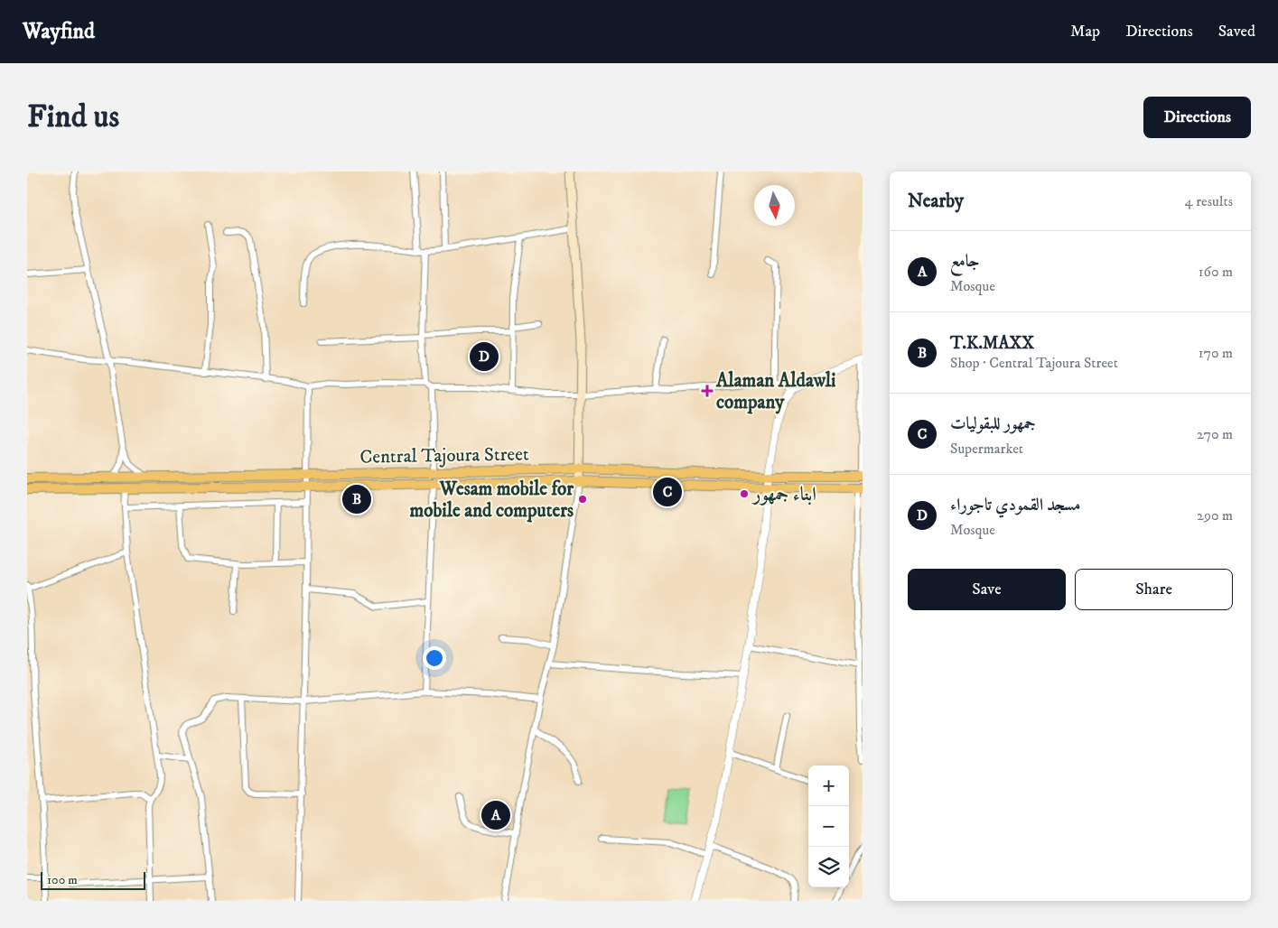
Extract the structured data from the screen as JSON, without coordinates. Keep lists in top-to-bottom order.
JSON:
{
  "streets": {
    "main road": ["Central Tajoura Street"]
  },
  "places": {
    "health": ["Alaman Aldawli company"],
    "other": ["ابناء جمهور", "Wesam mobile for mobile and computers"]
  },
  "scale_bar": "100 m",
  "north": "bottom",
  "page": {
    "header": "Wayfind",
    "nav": ["Map", "Directions", "Saved"],
    "buttons": [
      "Directions",
      ["Save", "Share"]
    ],
    "title": "Find us",
    "heading": ["Nearby", "4 results"],
    "list": [
      {
        "mark": "A",
        "name": "جامع",
        "note": "Mosque",
        "value": "160 m"
      },
      {
        "mark": "B",
        "name": "T.K.MAXX",
        "note": "Shop · Central Tajoura Street",
        "value": "170 m"
      },
      {
        "mark": "C",
        "name": "جمهور للبقوليات",
        "note": "Supermarket",
        "value": "270 m"
      },
      {
        "mark": "D",
        "name": "مسجد القمودي تاجوراء",
        "note": "Mosque",
        "value": "290 m"
      }
    ],
    "pins": [
      "D",
      "C",
      "B",
      "A"
    ],
    "map_buttons": ["+", "−"],
    "scale": "100 m"
  }
}
